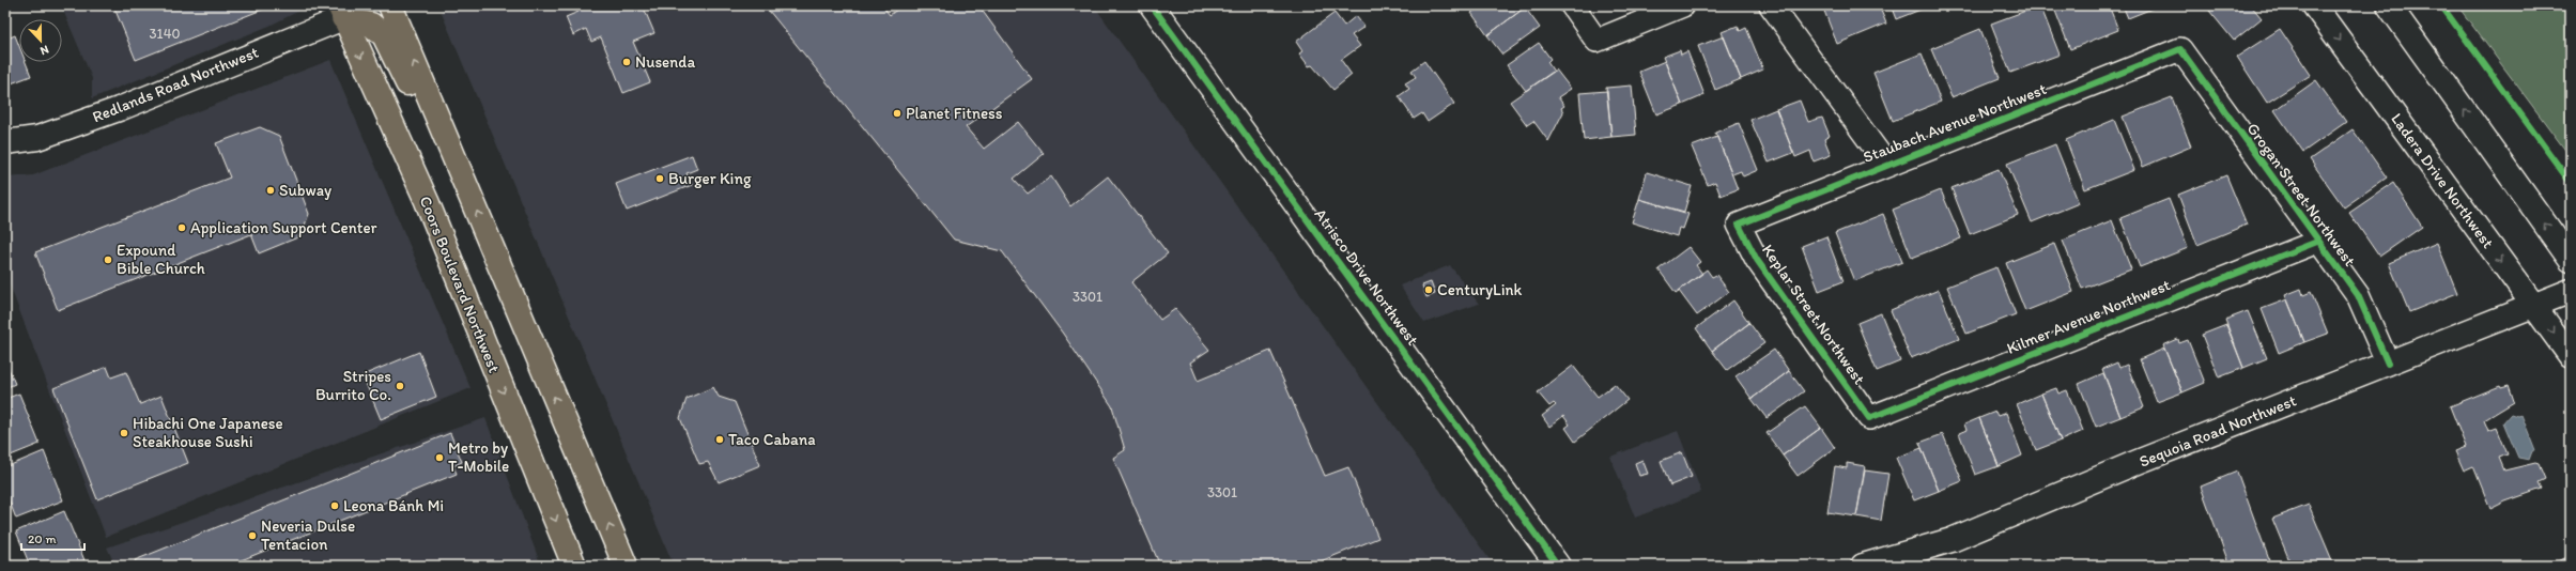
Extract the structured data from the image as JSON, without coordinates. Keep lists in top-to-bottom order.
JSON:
{
  "streets": {
    "main road": ["Coors Boulevard Northwest"],
    "street": [
      "Redlands Road Northwest",
      "Staubach Avenue Northwest",
      "Ladera Drive Northwest",
      "Grogan Street Northwest",
      "Atrisco Drive Northwest",
      "Keplar Street Northwest",
      "Kilmer Avenue Northwest",
      "Sequoia Road Northwest"
    ]
  },
  "crossings": [
    ["Redlands Road Northwest", "Coors Boulevard Northwest"],
    ["Staubach Avenue Northwest", "Grogan Street Northwest"],
    ["Staubach Avenue Northwest", "Keplar Street Northwest"],
    ["Ladera Drive Northwest", "Sequoia Road Northwest"],
    ["Grogan Street Northwest", "Kilmer Avenue Northwest"],
    ["Grogan Street Northwest", "Sequoia Road Northwest"],
    ["Keplar Street Northwest", "Kilmer Avenue Northwest"]
  ],
  "places": [
    "Nusenda",
    "Planet Fitness",
    "Burger King",
    "Subway",
    "Application Support Center",
    "Expound Bible Church",
    "CenturyLink",
    "Stripes Burrito Co.",
    "Hibachi One Japanese Steakhouse Sushi",
    "Taco Cabana",
    "Metro by T-Mobile",
    "Leona Bánh Mi",
    "Neveria Dulse Tentacion"
  ],
  "house_numbers": ["3140", "3301", "3301"],
  "scale_bar": "20 m",
  "north": "bottom"
}
